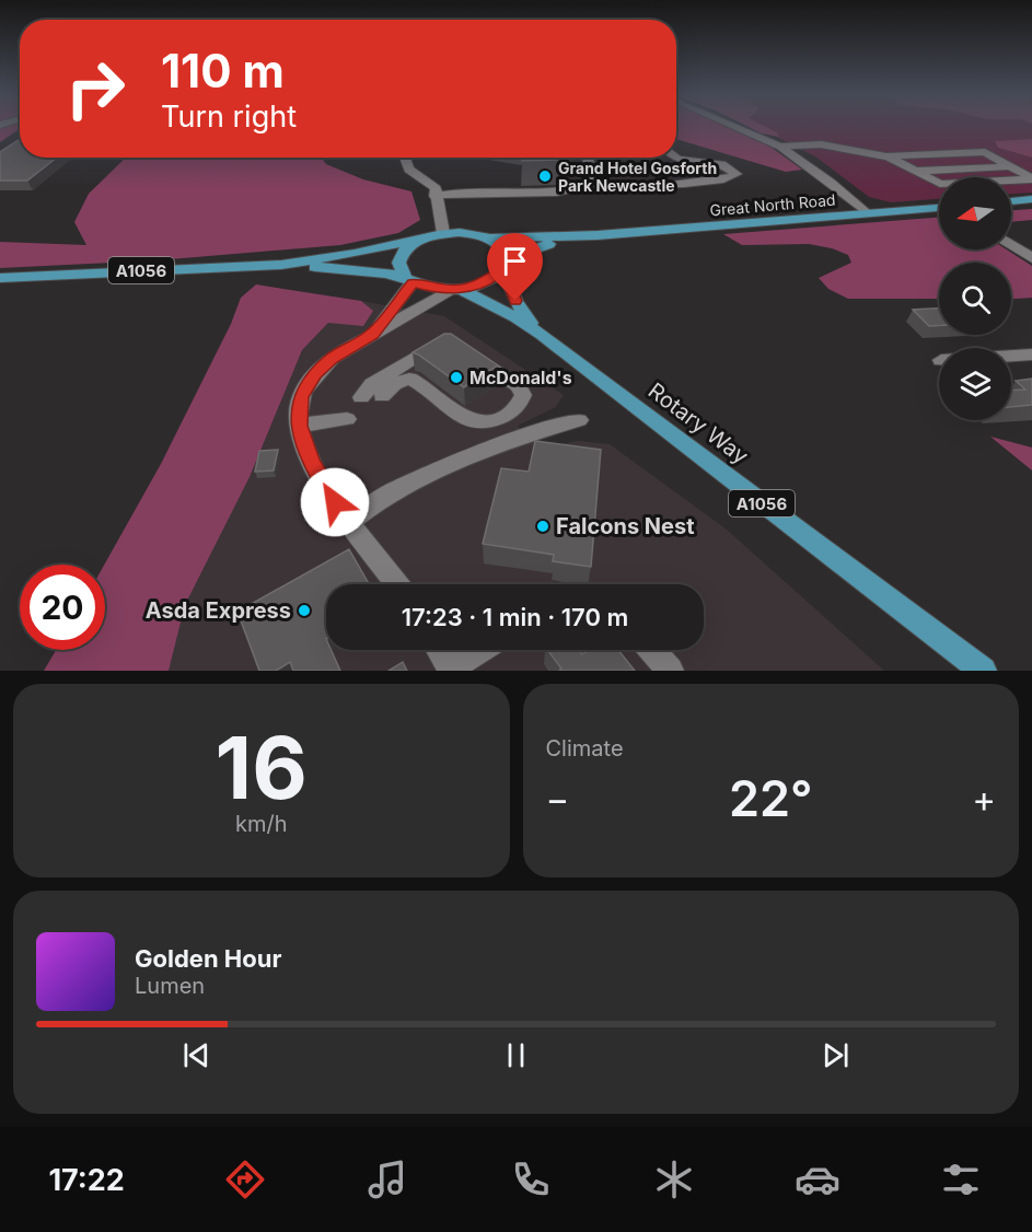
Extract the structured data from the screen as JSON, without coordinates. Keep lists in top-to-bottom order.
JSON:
{
  "streets": {
    "main road": ["Great North Road", "A1056", "Rotary Way"]
  },
  "crossings": [
    ["Great North Road", "A1056"],
    ["Great North Road", "Rotary Way"]
  ],
  "places": [
    "Grand Hotel Gosforth Park Newcastle",
    "McDonald's",
    "Falcons Nest",
    "Asda Express"
  ],
  "north": "left",
  "page": {
    "turn": ["110 m", "Turn right"],
    "limit": "20",
    "trip": "17:23 · 1 min · 170 m",
    "tile": [
      ["16", "km/h"],
      "Climate"
    ],
    "heat": ["−", "22°", "+"],
    "song": ["Golden Hour", "Lumen"],
    "tabs": "17:22"
  }
}
